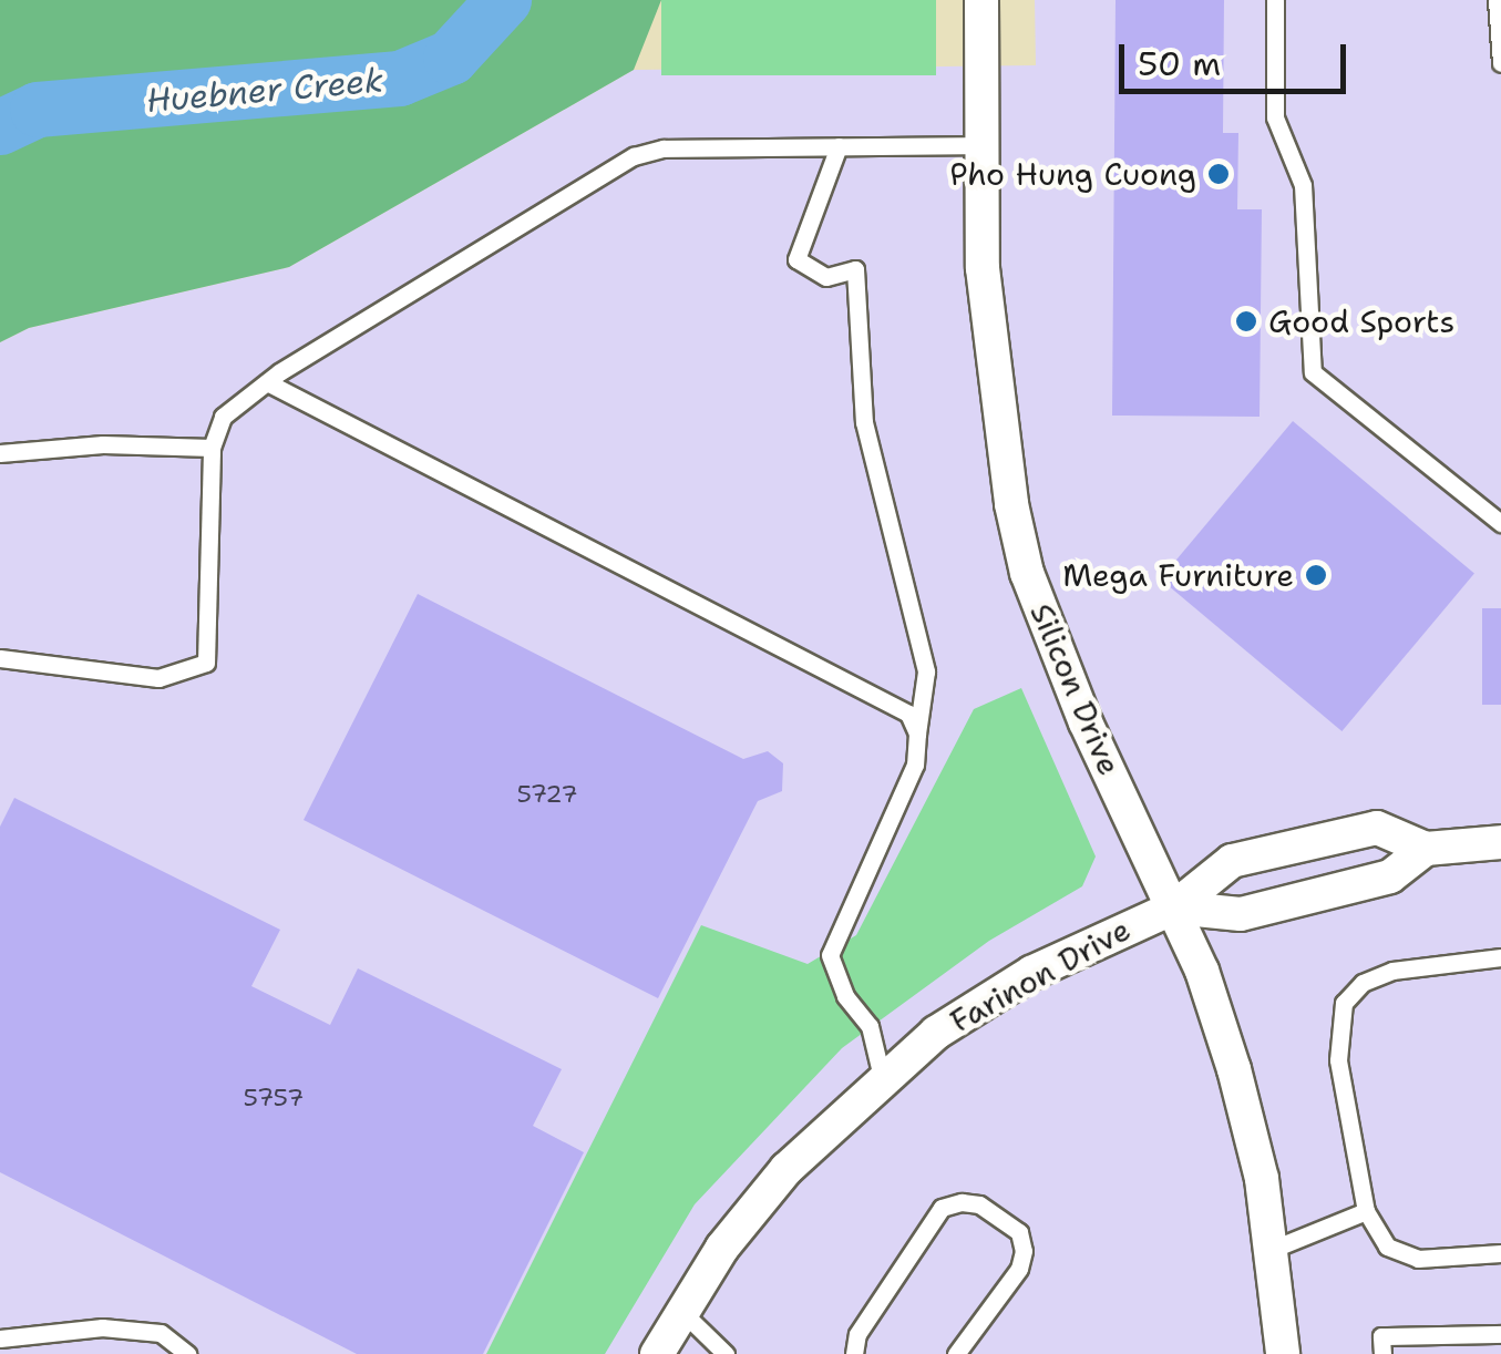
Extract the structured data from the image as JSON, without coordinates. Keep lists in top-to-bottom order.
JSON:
{
  "streets": {
    "street": ["Silicon Drive", "Farinon Drive"]
  },
  "crossings": [
    ["Silicon Drive", "Farinon Drive"]
  ],
  "water": ["Huebner Creek"],
  "places": ["Pho Hung Cuong", "Good Sports", "Mega Furniture"],
  "house_numbers": ["5727", "5757"],
  "scale_bar": "50 m"
}
